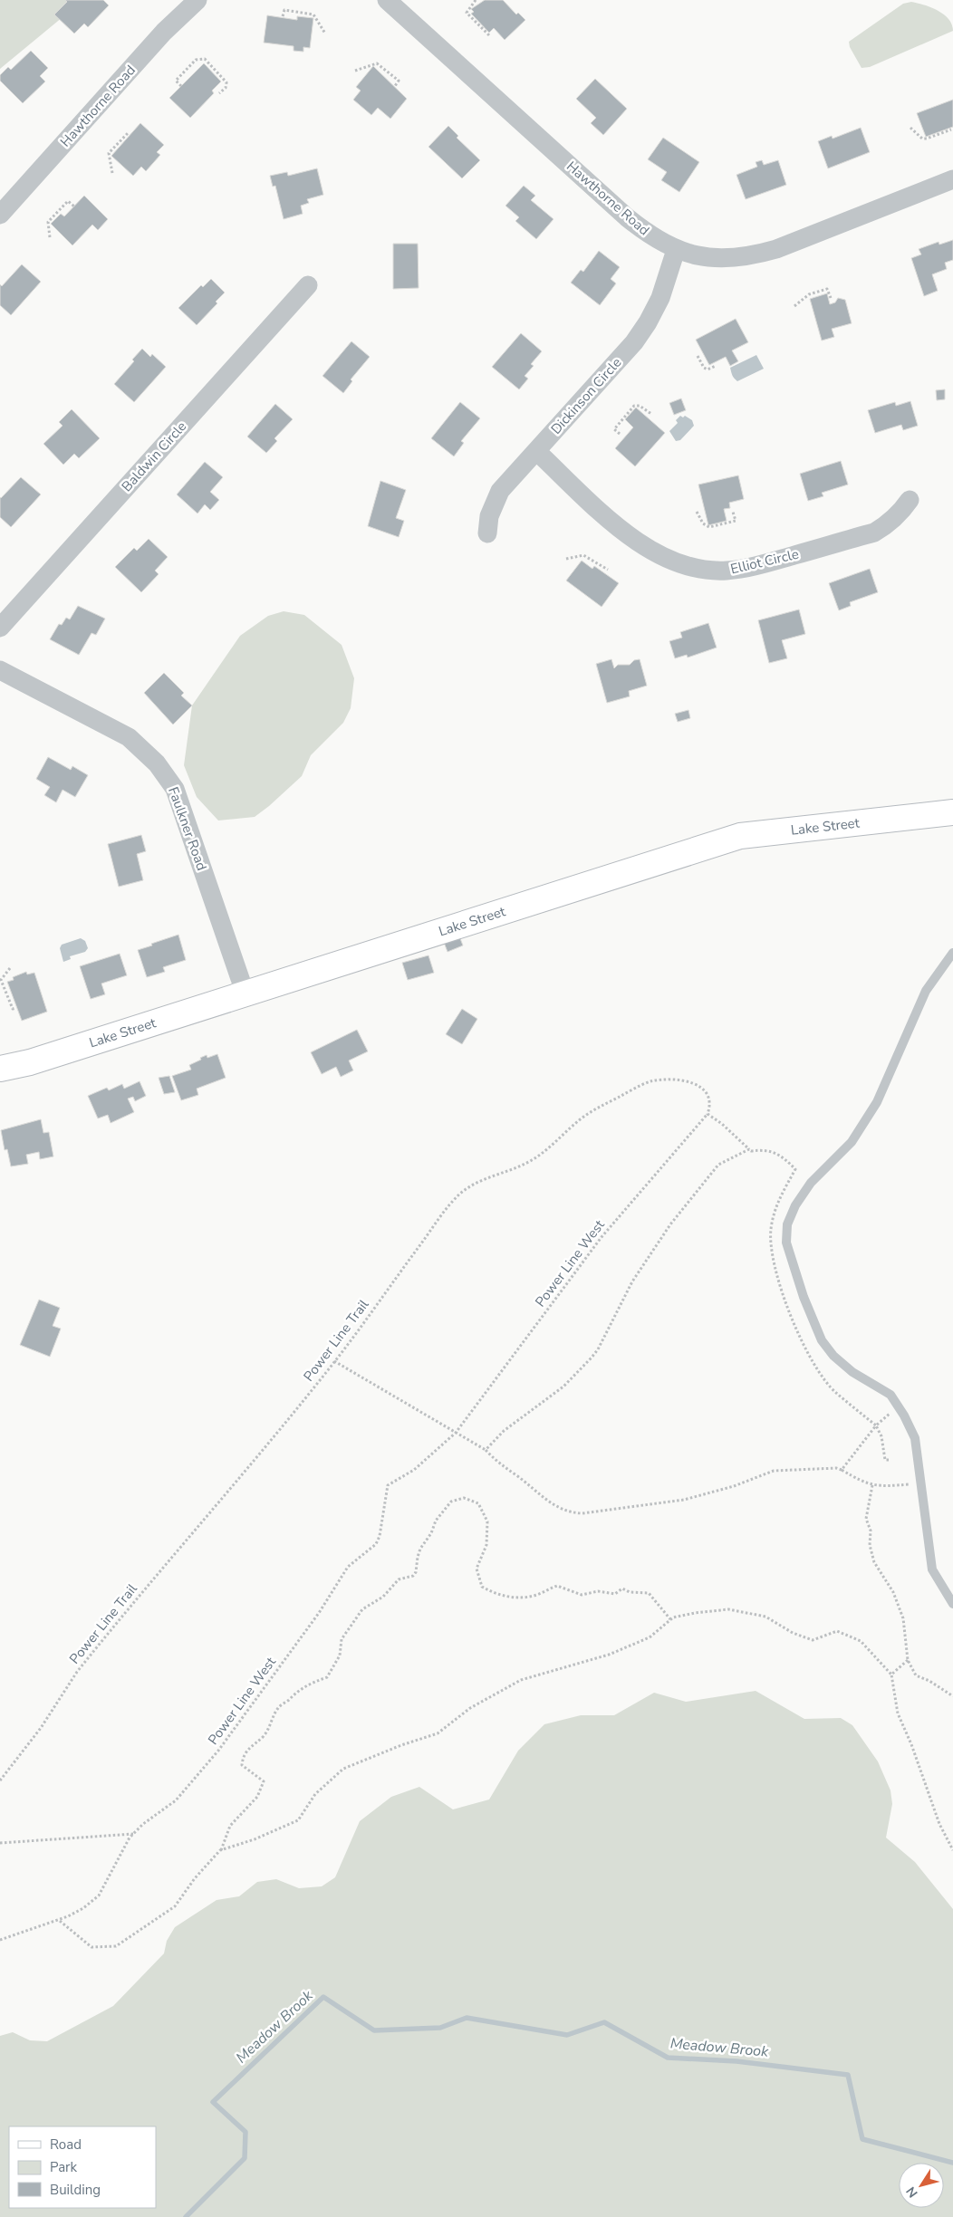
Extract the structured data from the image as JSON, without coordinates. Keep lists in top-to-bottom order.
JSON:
{
  "streets": {
    "main road": ["Lake Street"],
    "street": [
      "Hawthorne Road",
      "Dickinson Circle",
      "Baldwin Circle",
      "Elliot Circle",
      "Faulkner Road"
    ],
    "path": ["Power Line West", "Power Line Trail"]
  },
  "crossings": [
    ["Hawthorne Road", "Dickinson Circle"],
    ["Dickinson Circle", "Elliot Circle"],
    ["Lake Street", "Faulkner Road"],
    ["Power Line West", "Power Line Trail"]
  ],
  "water": ["Meadow Brook"],
  "legend": ["Road", "Park", "Building"],
  "north": "bottom left"
}
